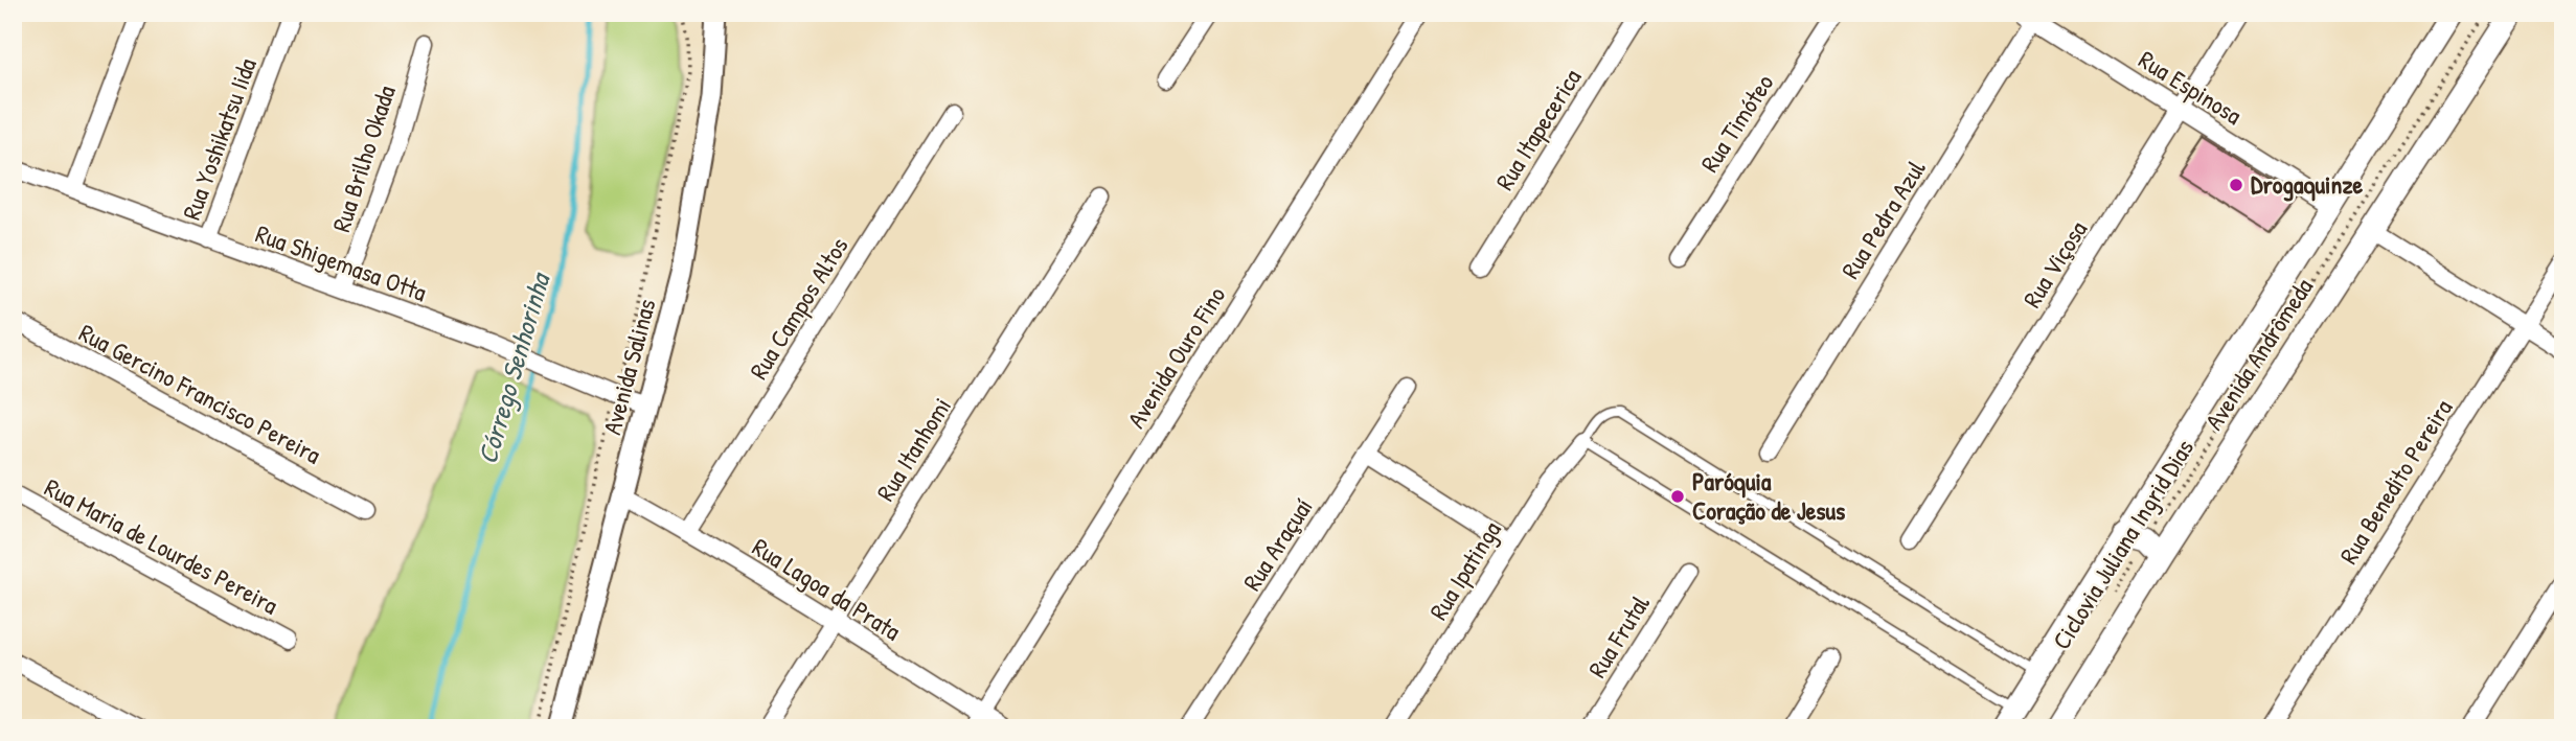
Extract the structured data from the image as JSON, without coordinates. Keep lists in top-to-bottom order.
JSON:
{
  "streets": {
    "main road": ["Avenida Andrômeda"],
    "street": [
      "Rua Espinosa",
      "Rua Timóteo",
      "Rua Itapecerica",
      "Rua Yoshikatsu Iida",
      "Rua Brilho Okada",
      "Rua Pedra Azul",
      "Rua Shigemasa Otta",
      "Rua Viçosa",
      "Rua Campos Altos",
      "Avenida Ouro Fino",
      "Avenida Salinas",
      "Rua Gercino Francisco Pereira",
      "Rua Itanhomi",
      "Rua Benedito Pereira",
      "Rua Araçuaí",
      "Rua Maria de Lourdes Pereira",
      "Rua Ipatinga",
      "Rua Lagoa da Prata",
      "Rua Frutal"
    ],
    "path": ["Ciclovia Juliana Ingrid Dias"]
  },
  "crossings": [
    ["Rua Espinosa", "Rua Pedra Azul"],
    ["Rua Espinosa", "Rua Viçosa"],
    ["Rua Espinosa", "Avenida Andrômeda"],
    ["Rua Yoshikatsu Iida", "Rua Shigemasa Otta"],
    ["Rua Brilho Okada", "Rua Shigemasa Otta"],
    ["Rua Shigemasa Otta", "Avenida Salinas"],
    ["Rua Campos Altos", "Rua Lagoa da Prata"],
    ["Avenida Andrômeda", "Ciclovia Juliana Ingrid Dias"],
    ["Avenida Ouro Fino", "Rua Lagoa da Prata"],
    ["Avenida Salinas", "Rua Lagoa da Prata"],
    ["Rua Itanhomi", "Rua Lagoa da Prata"]
  ],
  "water": ["Córrego Senhorinha"],
  "places": ["Drogaquinze", "Paróquia Coração de Jesus"]
}
